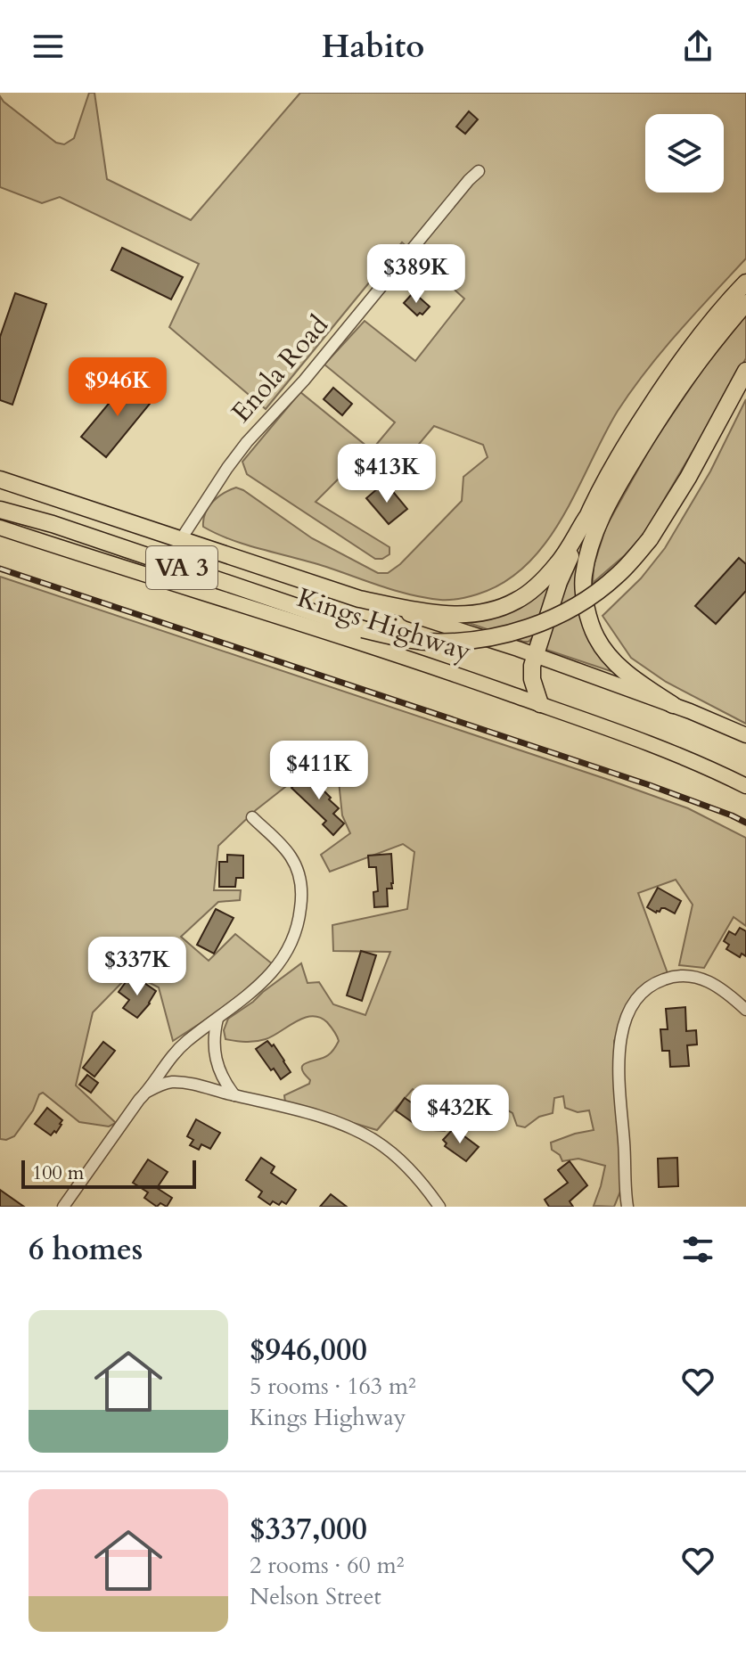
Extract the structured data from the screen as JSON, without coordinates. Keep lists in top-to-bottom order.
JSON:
{
  "streets": {
    "highway": ["VA 3", "Kings Highway"],
    "street": ["Enola Road"]
  },
  "crossings": [
    ["Enola Road", "Kings Highway"],
    ["VA 3", "Kings Highway"]
  ],
  "scale_bar": "100 m",
  "page": {
    "header": "Habito",
    "price": [
      "$389K",
      "$946K",
      "$413K",
      "$411K",
      "$337K",
      "$432K"
    ],
    "scale": "100 m",
    "heading": "6 homes",
    "list": [
      {
        "name": "$946,000",
        "note": "5 rooms · 163 m² · Kings Highway"
      },
      {
        "name": "$337,000",
        "note": "2 rooms · 60 m² · Nelson Street"
      }
    ]
  }
}
